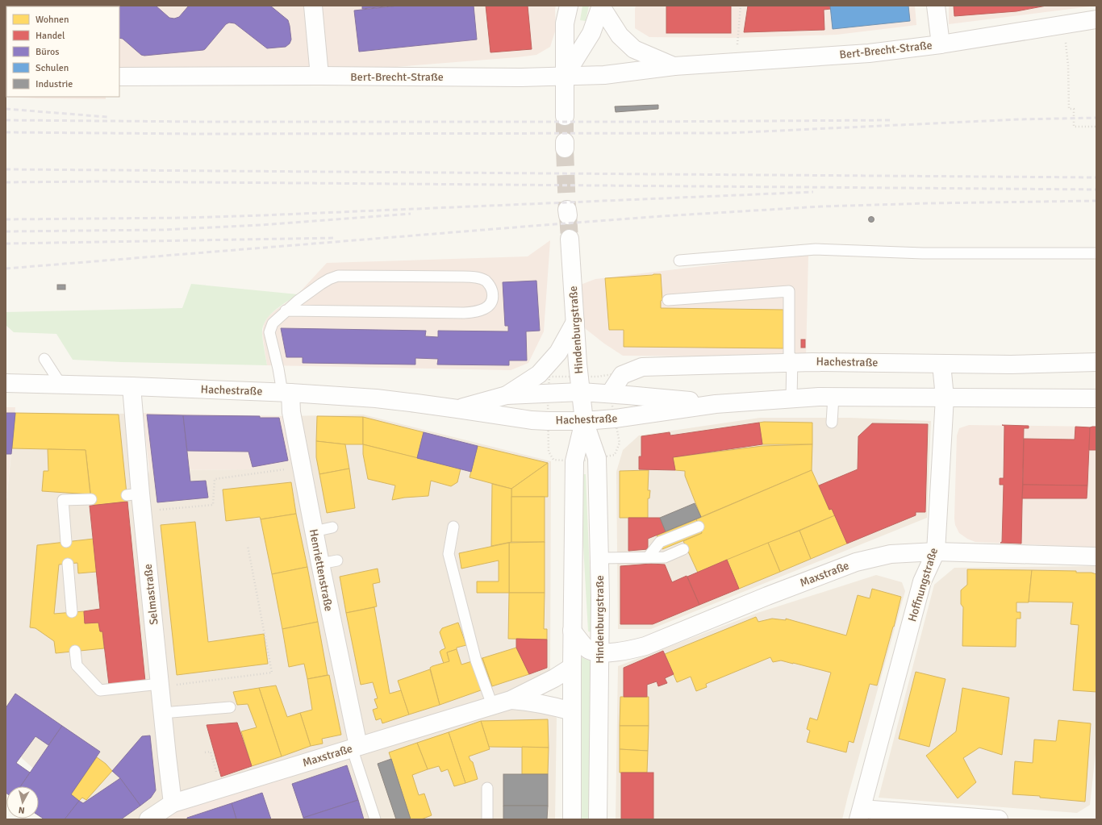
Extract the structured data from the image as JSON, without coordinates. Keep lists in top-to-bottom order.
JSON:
{
  "streets": {
    "street": [
      "Bert-Brecht-Straße",
      "Hindenburgstraße",
      "Hachestraße",
      "Henriettenstraße",
      "Maxstraße",
      "Hoffnungstraße",
      "Selmastraße"
    ]
  },
  "crossings": [
    ["Hindenburgstraße", "Hachestraße"],
    ["Hindenburgstraße", "Maxstraße"],
    ["Hachestraße", "Henriettenstraße"],
    ["Hachestraße", "Hoffnungstraße"],
    ["Hachestraße", "Selmastraße"],
    ["Henriettenstraße", "Maxstraße"],
    ["Maxstraße", "Hoffnungstraße"],
    ["Maxstraße", "Selmastraße"]
  ],
  "legend": [
    "Wohnen",
    "Handel",
    "Büros",
    "Schulen",
    "Industrie"
  ],
  "north": "bottom"
}
